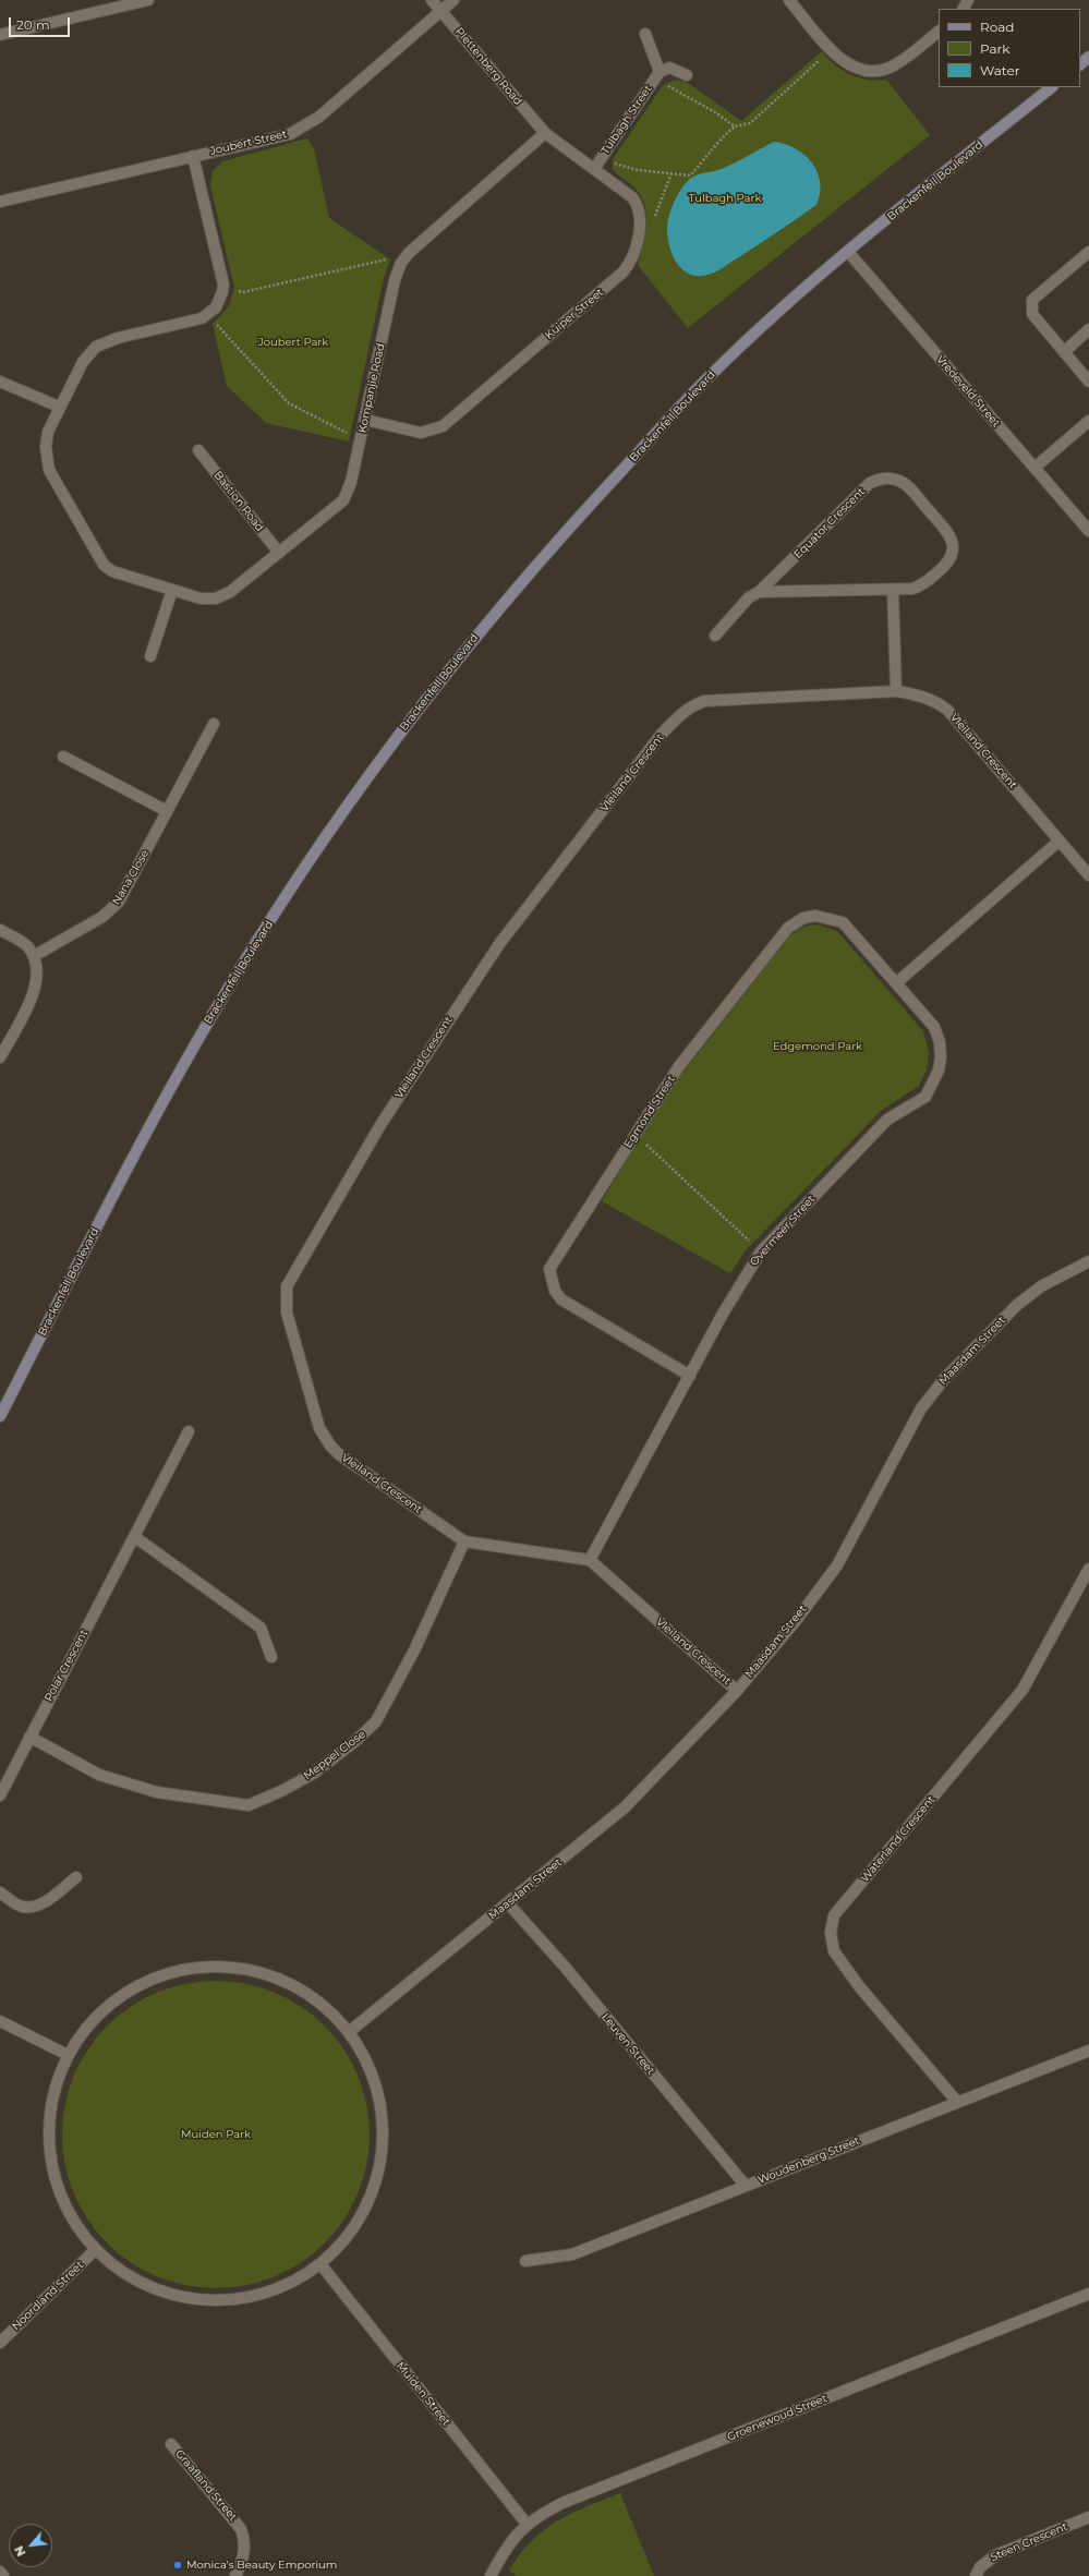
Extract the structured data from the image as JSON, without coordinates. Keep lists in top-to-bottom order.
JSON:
{
  "streets": {
    "street": [
      "Plettenberg Road",
      "Tulbagh Street",
      "Joubert Street",
      "Brackenfell Boulevard",
      "Kuiper Street",
      "Kompanjie Road",
      "Vredeveld Street",
      "Bastion Road",
      "Equator Crescent",
      "Vleiland Crescent",
      "Nana Close",
      "Egmond Street",
      "Overmeer Street",
      "Maasdam Street",
      "Polar Crescent",
      "Meppel Close",
      "Waterland Crescent",
      "Leuven Street",
      "Woudenberg Street",
      "Noordland Street",
      "Muiden Street",
      "Groenewoud Street",
      "Graafland Street",
      "Steen Crescent"
    ]
  },
  "crossings": [
    ["Plettenberg Road", "Joubert Street"],
    ["Plettenberg Road", "Kuiper Street"],
    ["Plettenberg Road", "Kompanjie Road"],
    ["Tulbagh Street", "Kuiper Street"],
    ["Brackenfell Boulevard", "Vredeveld Street"],
    ["Kuiper Street", "Kompanjie Road"],
    ["Kompanjie Road", "Bastion Road"],
    ["Vleiland Crescent", "Overmeer Street"],
    ["Vleiland Crescent", "Maasdam Street"],
    ["Vleiland Crescent", "Meppel Close"],
    ["Egmond Street", "Overmeer Street"],
    ["Maasdam Street", "Leuven Street"],
    ["Polar Crescent", "Meppel Close"],
    ["Waterland Crescent", "Woudenberg Street"],
    ["Leuven Street", "Woudenberg Street"],
    ["Muiden Street", "Groenewoud Street"]
  ],
  "parks": [
    "Tulbagh Park",
    "Joubert Park",
    "Edgemond Park",
    "Muiden Park"
  ],
  "places": ["Monica's Beauty Emporium"],
  "legend": ["Road", "Park", "Water"],
  "scale_bar": "20 m",
  "north": "bottom left"
}
